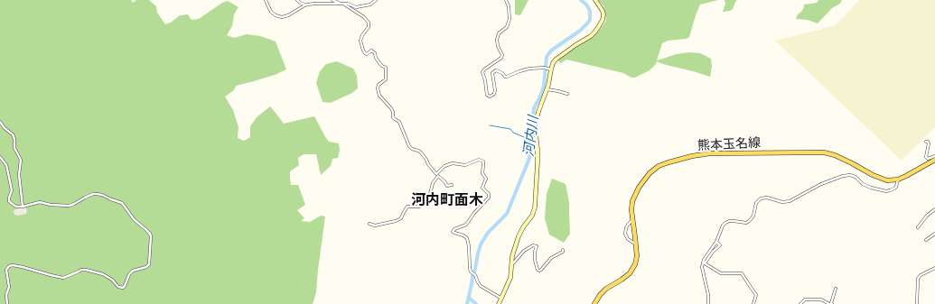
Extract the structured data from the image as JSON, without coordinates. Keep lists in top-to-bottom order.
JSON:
{
  "streets": {
    "main road": ["熊本玉名線"]
  },
  "districts": ["河内町面木"],
  "water": ["河内川"]
}
